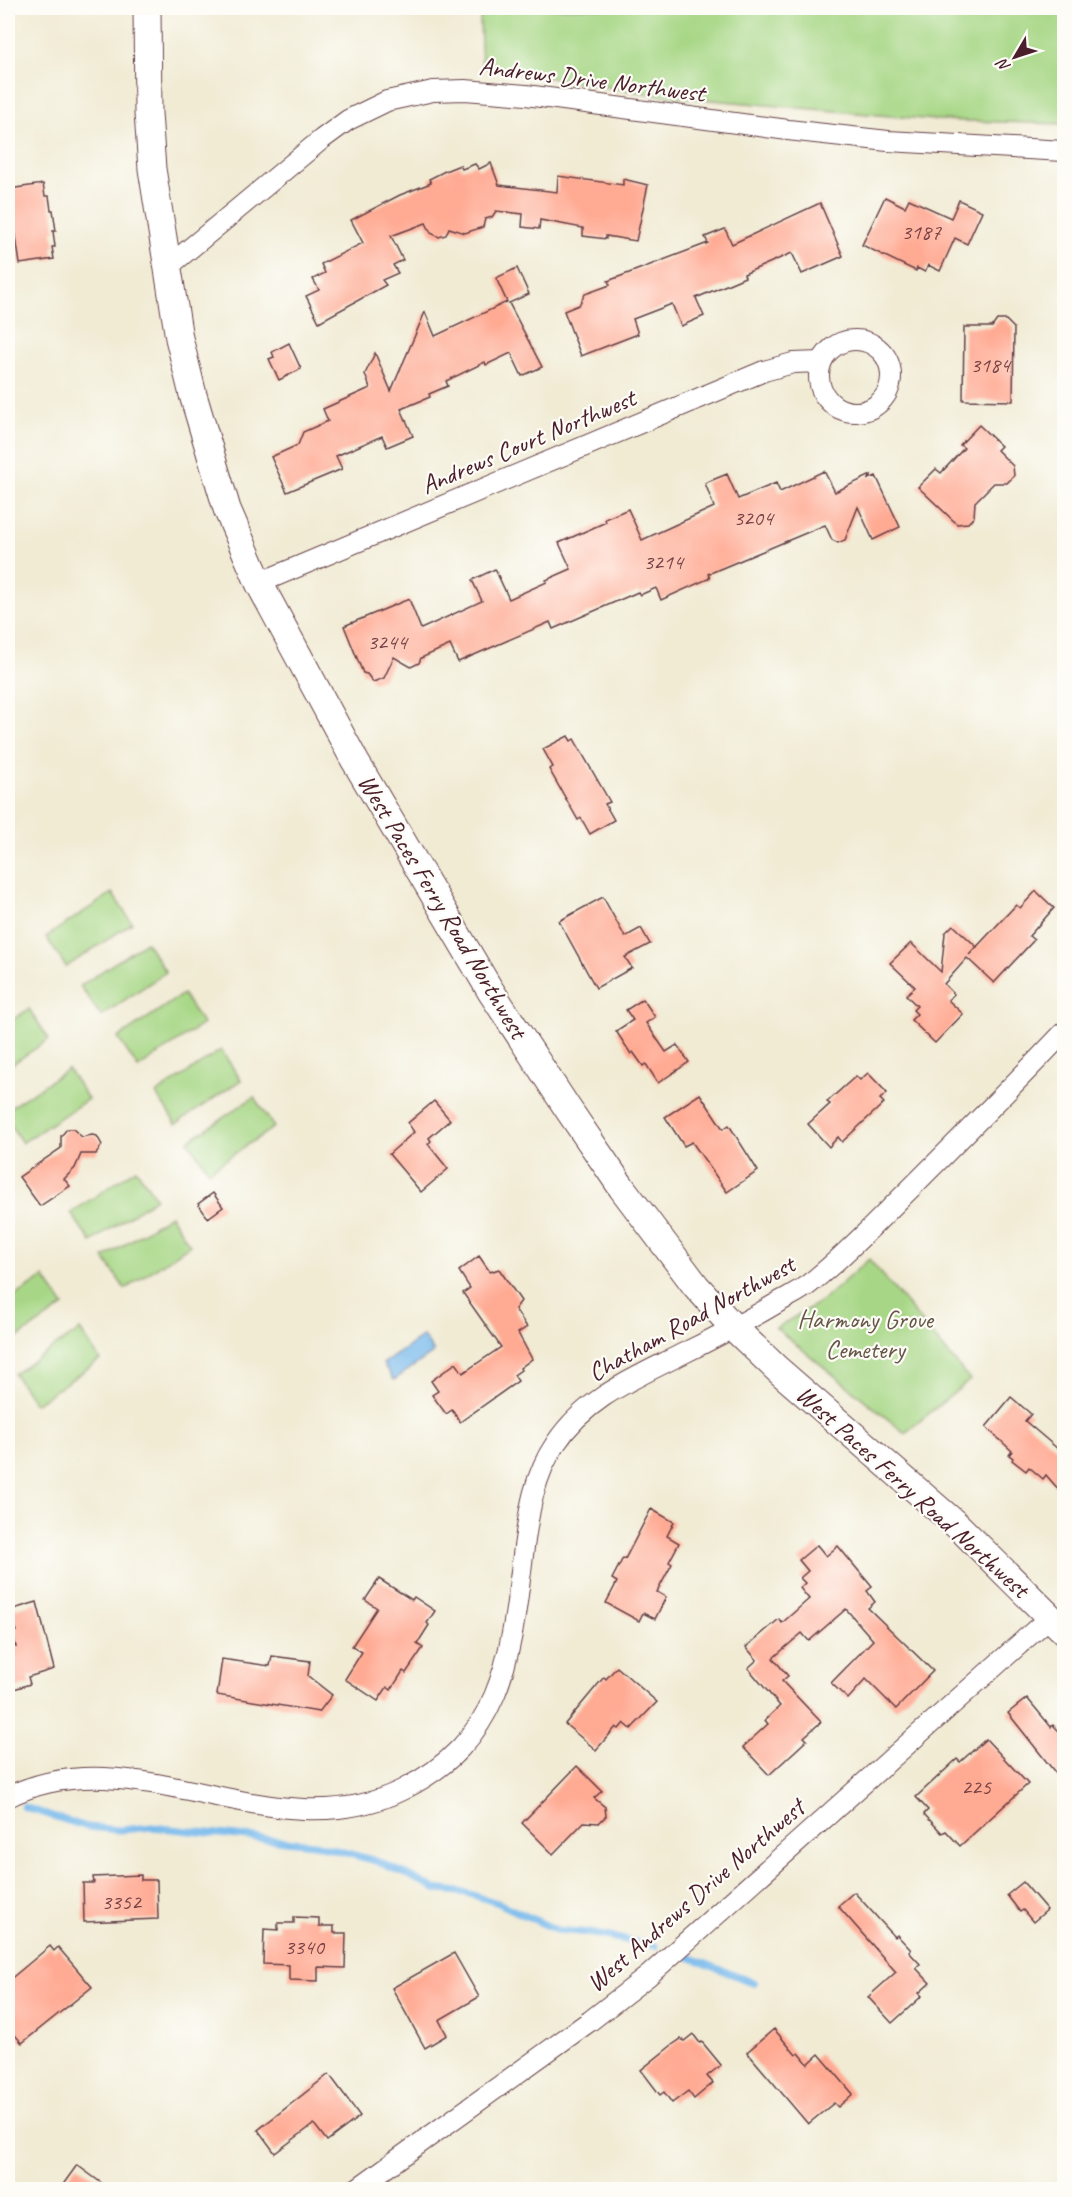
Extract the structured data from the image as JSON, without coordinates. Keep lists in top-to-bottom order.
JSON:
{
  "streets": {
    "main road": ["West Paces Ferry Road Northwest"],
    "street": [
      "Andrews Drive Northwest",
      "Andrews Court Northwest",
      "Chatham Road Northwest",
      "West Andrews Drive Northwest"
    ]
  },
  "crossings": [
    ["Andrews Drive Northwest", "West Paces Ferry Road Northwest"],
    ["Andrews Court Northwest", "West Paces Ferry Road Northwest"],
    ["West Paces Ferry Road Northwest", "Chatham Road Northwest"],
    ["West Paces Ferry Road Northwest", "West Andrews Drive Northwest"]
  ],
  "parks": ["Harmony Grove Cemetery"],
  "house_numbers": [
    "3187",
    "3184",
    "3204",
    "3214",
    "3244",
    "225",
    "3352",
    "3340"
  ],
  "north": "bottom left"
}
